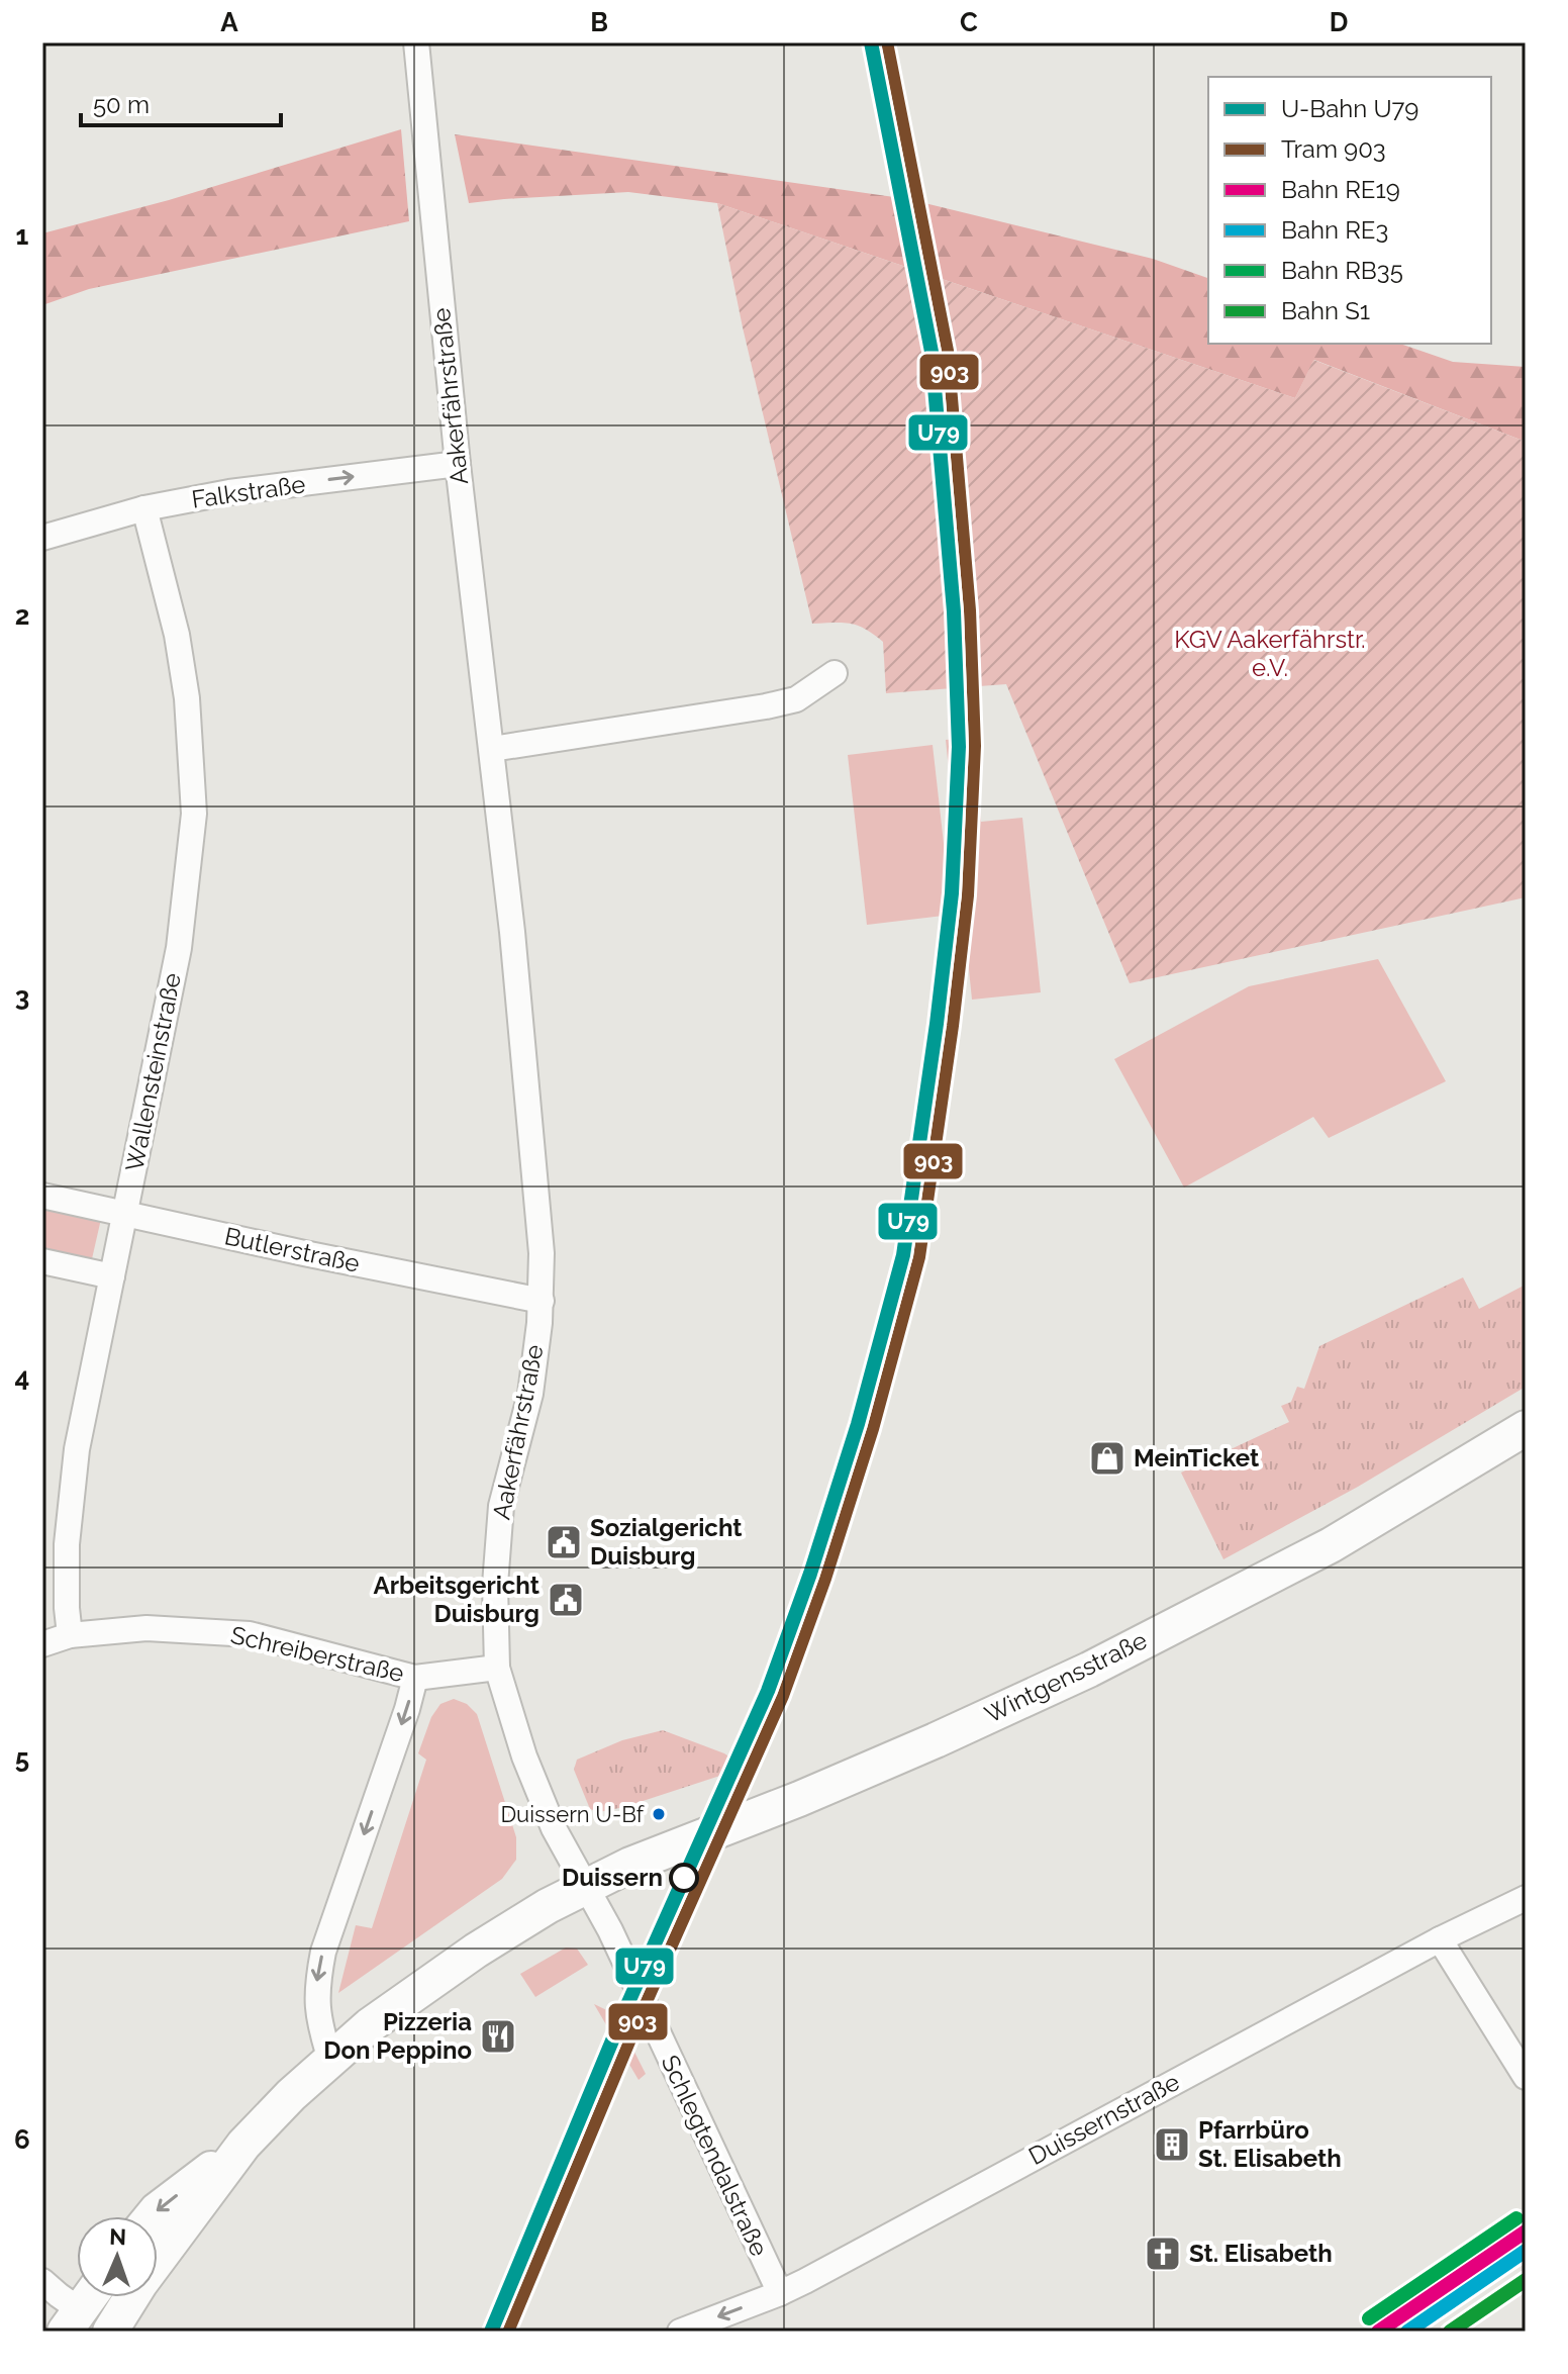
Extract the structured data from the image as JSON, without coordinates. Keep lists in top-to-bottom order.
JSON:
{
  "streets": {
    "main road": ["Wintgensstraße"],
    "street": [
      "Aakerfährstraße",
      "Falkstraße",
      "Wallensteinstraße",
      "Butlerstraße",
      "Schreiberstraße",
      "Duissernstraße",
      "Schlegtendalstraße"
    ]
  },
  "crossings": [
    ["Aakerfährstraße", "Falkstraße"],
    ["Aakerfährstraße", "Butlerstraße"],
    ["Aakerfährstraße", "Schreiberstraße"],
    ["Aakerfährstraße", "Wintgensstraße"],
    ["Aakerfährstraße", "Schlegtendalstraße"],
    ["Falkstraße", "Wallensteinstraße"],
    ["Wallensteinstraße", "Butlerstraße"],
    ["Wallensteinstraße", "Schreiberstraße"],
    ["Wintgensstraße", "Schlegtendalstraße"],
    ["Duissernstraße", "Schlegtendalstraße"]
  ],
  "one_way": ["Falkstraße"],
  "parks": ["KGV Aakerfährstr. e.V."],
  "places": {
    "shop": ["MeinTicket"],
    "public building": ["Sozialgericht Duisburg", "Arbeitsgericht Duisburg"],
    "other": ["Duissern U-Bf", "Duissern"],
    "restaurant": ["Pizzeria Don Peppino"],
    "building": ["Pfarrbüro St. Elisabeth"],
    "church": ["St. Elisabeth"]
  },
  "lines": [
    "metro line U79",
    "tram line 903",
    "rail line RB35",
    "rail line RE19",
    "rail line RE3",
    "rail line S1"
  ],
  "legend": [
    "U-Bahn U79",
    "Tram 903",
    "Bahn RE19",
    "Bahn RE3",
    "Bahn RB35",
    "Bahn S1"
  ],
  "scale_bar": "50 m",
  "north": "top",
  "grid": {
    "columns": [
      "A",
      "B",
      "C",
      "D"
    ],
    "rows": [
      "1",
      "2",
      "3",
      "4",
      "5",
      "6"
    ]
  }
}
